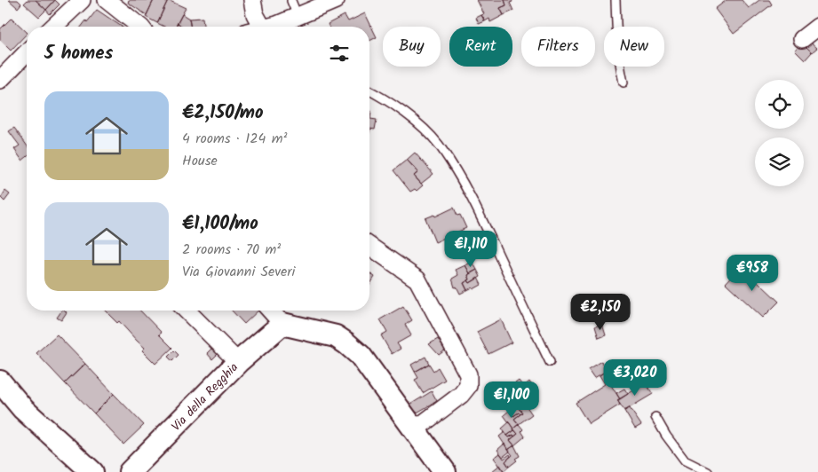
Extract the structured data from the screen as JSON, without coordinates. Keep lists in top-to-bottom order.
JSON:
{
  "streets": {
    "street": ["Via della Regghia"]
  },
  "page": {
    "chip": [
      "Buy",
      "Rent",
      "Filters",
      "New"
    ],
    "heading": "5 homes",
    "list": [
      {
        "name": "€2,150/mo",
        "note": "4 rooms · 124 m² · House"
      },
      {
        "name": "€1,100/mo",
        "note": "2 rooms · 70 m² · Via Giovanni Severi"
      }
    ],
    "price": [
      "€1,110",
      "€958",
      "€2,150",
      "€3,020",
      "€1,100"
    ]
  }
}
